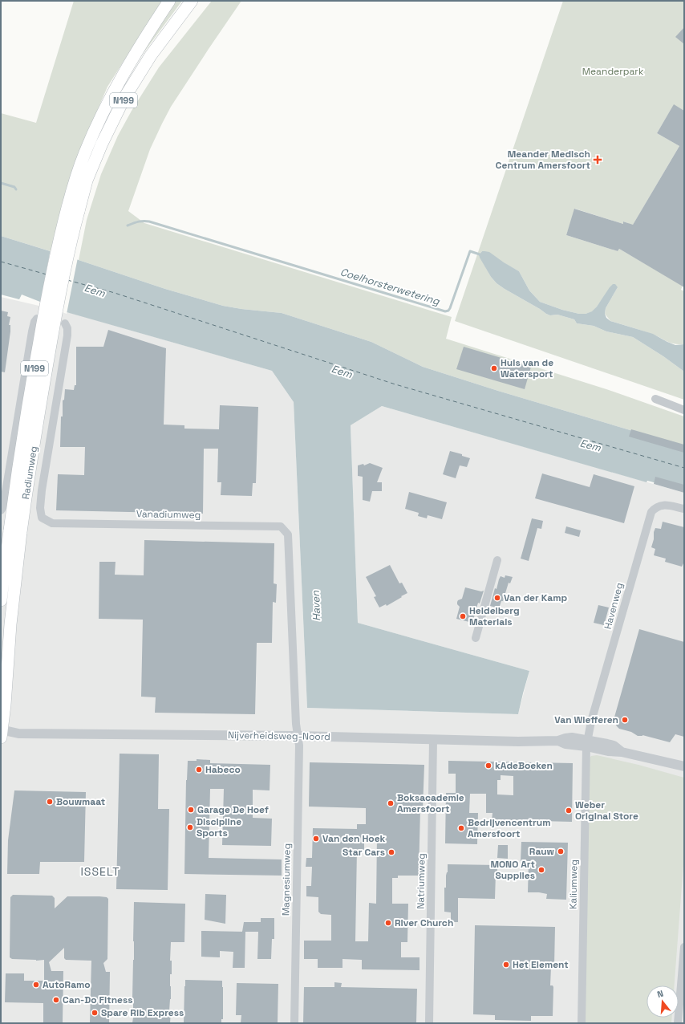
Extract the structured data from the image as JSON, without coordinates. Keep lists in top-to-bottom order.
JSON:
{
  "streets": {
    "main road": ["N199", "Radiumweg"],
    "street": [
      "Vanadiumweg",
      "Havenweg",
      "Nijverheidsweg-Noord",
      "Magnesiumweg",
      "Natriumweg",
      "Kaliumweg"
    ]
  },
  "crossings": [
    ["N199", "Radiumweg"],
    ["Radiumweg", "Nijverheidsweg-Noord"],
    ["Vanadiumweg", "Nijverheidsweg-Noord"],
    ["Vanadiumweg", "Magnesiumweg"],
    ["Havenweg", "Nijverheidsweg-Noord"],
    ["Havenweg", "Kaliumweg"],
    ["Nijverheidsweg-Noord", "Magnesiumweg"],
    ["Nijverheidsweg-Noord", "Natriumweg"],
    ["Nijverheidsweg-Noord", "Kaliumweg"]
  ],
  "districts": ["ISSELT"],
  "water": ["Coelhorsterwetering", "Eem", "Haven"],
  "parks": ["Meanderpark"],
  "places": {
    "health": ["Meander Medisch Centrum Amersfoort"],
    "other": [
      "Huis van de Watersport",
      "Van der Kamp",
      "Heidelberg Materials",
      "Van Wiefferen",
      "kAdeBoeken",
      "Habeco",
      "Bouwmaat",
      "Boksacademie Amersfoort",
      "Garage De Hoef",
      "Weber Original Store",
      "Discipline Sports",
      "Bedrijvencentrum Amersfoort",
      "Van den Hoek",
      "Rauw",
      "Star Cars",
      "MONO Art Supplies",
      "River Church",
      "Het Element",
      "AutoRamo",
      "Can-Do Fitness",
      "Spare Rib Express"
    ]
  },
  "north": "top"
}
